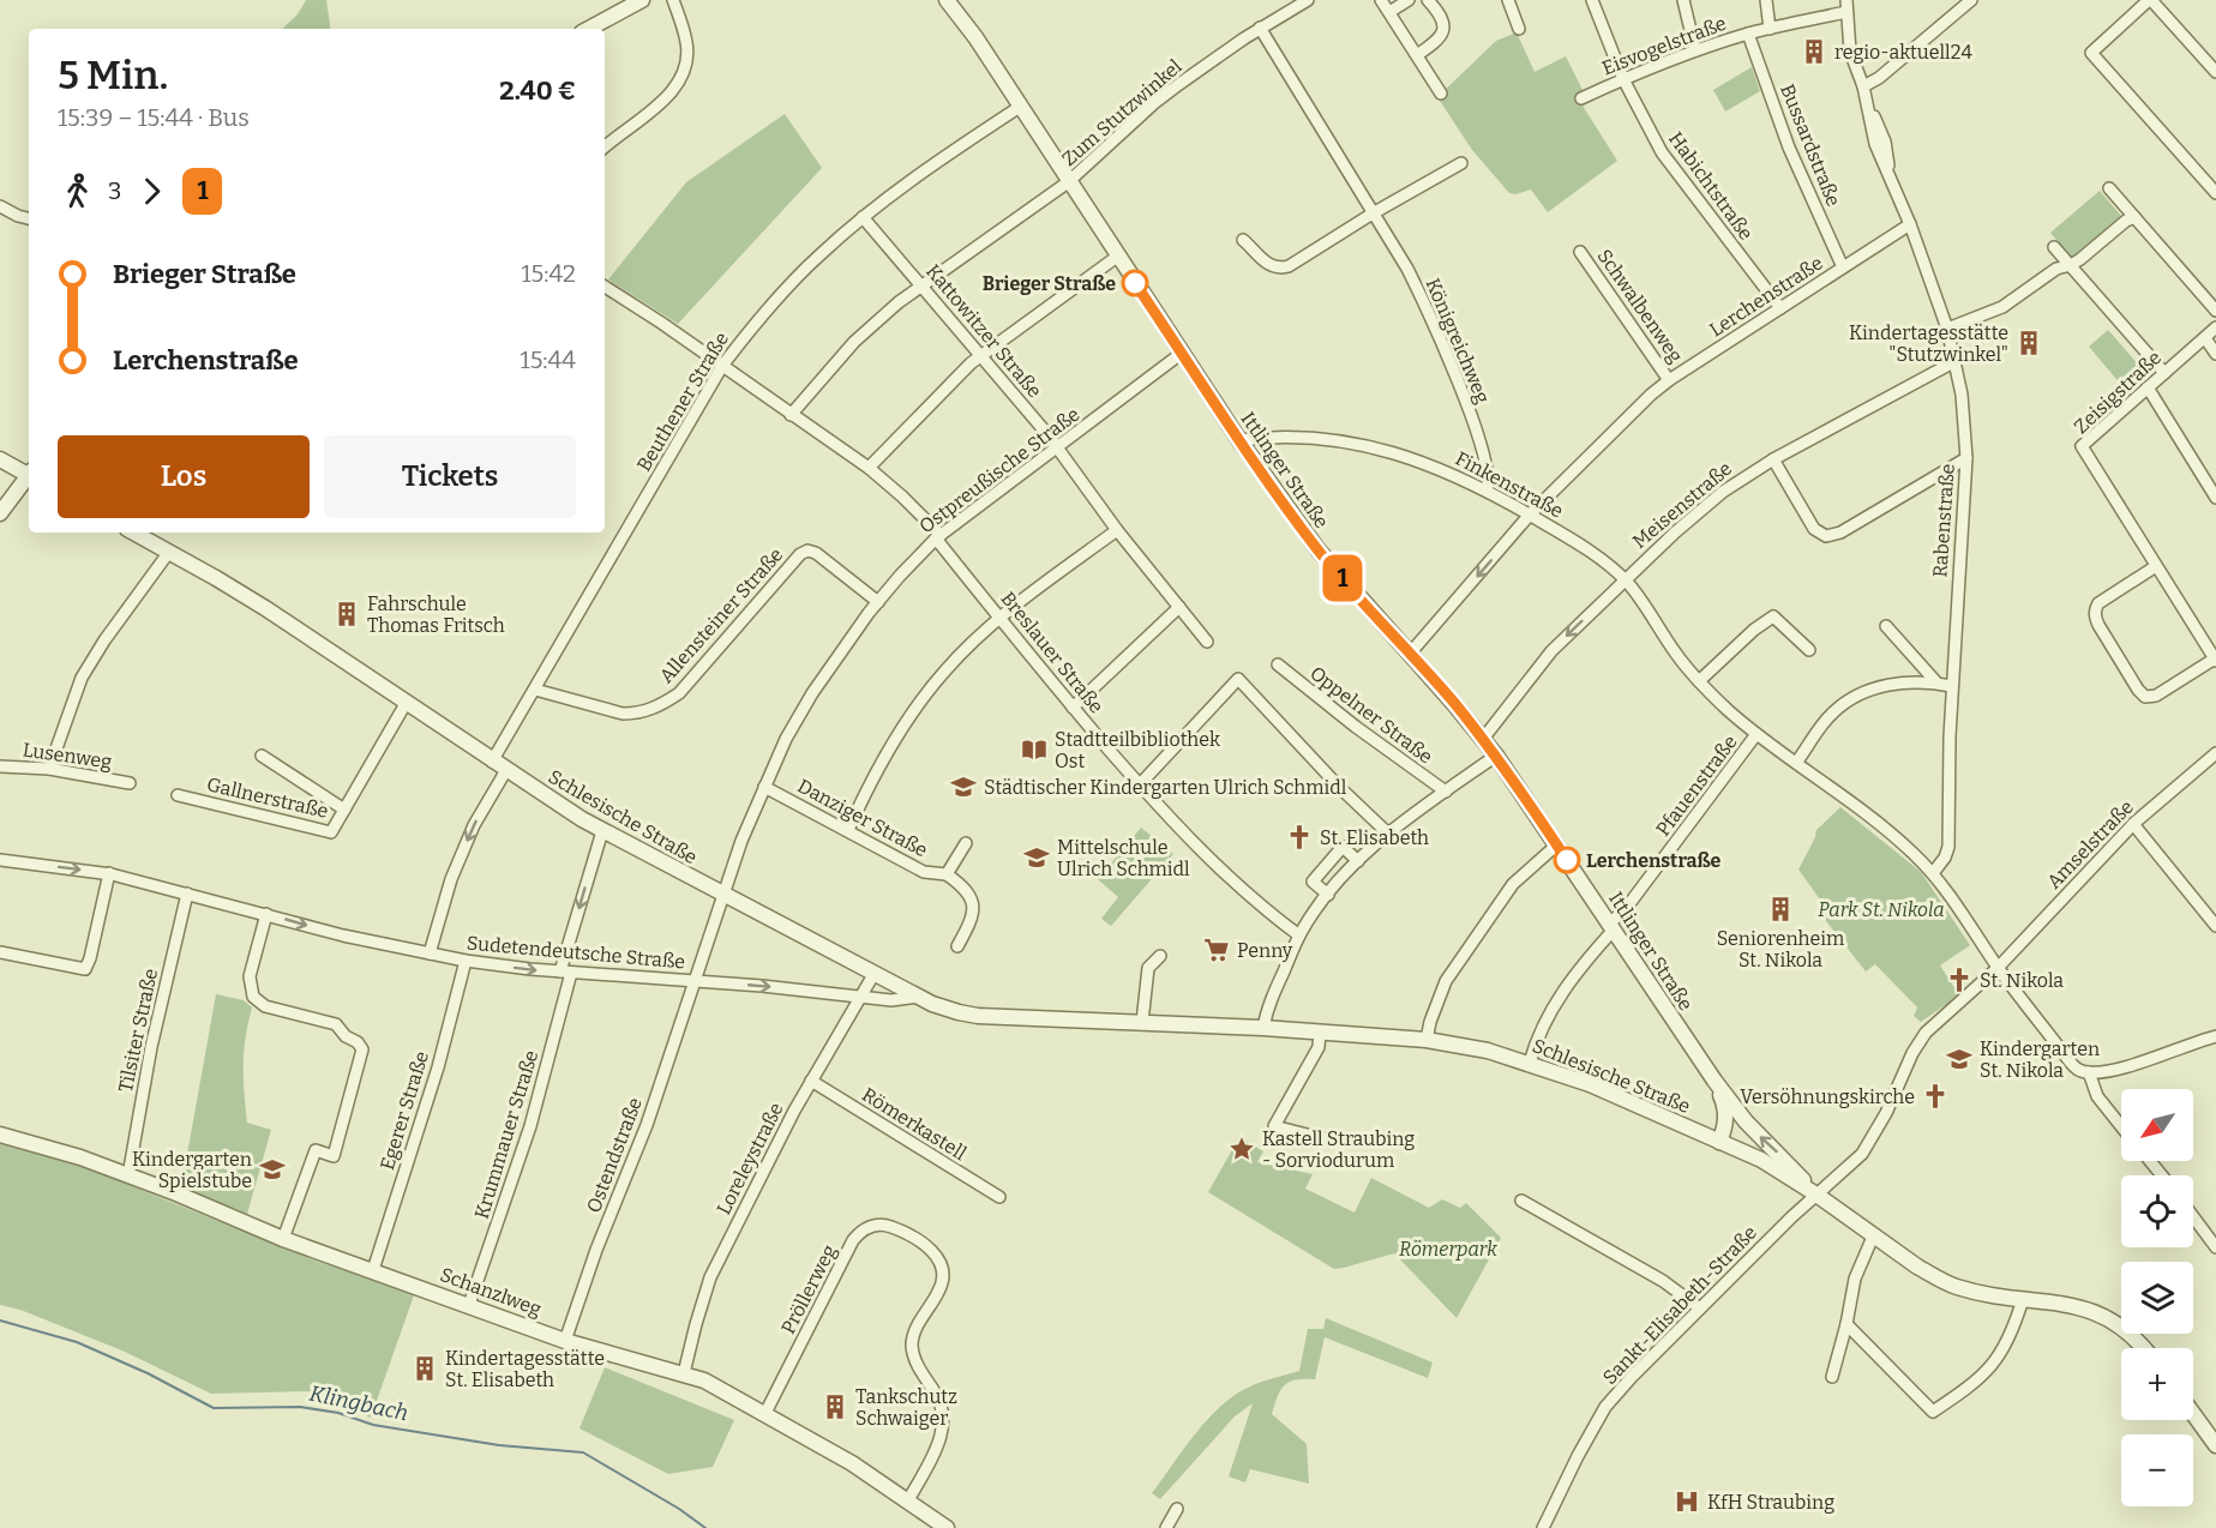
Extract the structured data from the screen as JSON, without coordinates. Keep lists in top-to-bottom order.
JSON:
{
  "streets": {
    "street": [
      "Eisvogelstraße",
      "Zum Stutzwinkel",
      "Bussardstraße",
      "Habichtstraße",
      "Lerchenstraße",
      "Schwalbenweg",
      "Kattowitzer Straße",
      "Königreichweg",
      "Zeisigstraße",
      "Beuthener Straße",
      "Ostpreußische Straße",
      "Ittlinger Straße",
      "Finkenstraße",
      "Meisenstraße",
      "Rabenstraße",
      "Allensteiner Straße",
      "Breslauer Straße",
      "Oppelner Straße",
      "Lusenweg",
      "Pfauenstraße",
      "Gallnerstraße",
      "Schlesische Straße",
      "Danziger Straße",
      "Amselstraße",
      "Sudetendeutsche Straße",
      "Tilsiter Straße",
      "Egerer Straße",
      "Römerkastell",
      "Krummauer Straße",
      "Ostendstraße",
      "Loreleystraße",
      "Pröllerweg",
      "Schanzlweg",
      "Sankt-Elisabeth-Straße"
    ]
  },
  "crossings": [
    ["Eisvogelstraße", "Bussardstraße"],
    ["Eisvogelstraße", "Habichtstraße"],
    ["Eisvogelstraße", "Rabenstraße"],
    ["Zum Stutzwinkel", "Kattowitzer Straße"],
    ["Zum Stutzwinkel", "Königreichweg"],
    ["Zum Stutzwinkel", "Ittlinger Straße"],
    ["Zum Stutzwinkel", "Breslauer Straße"],
    ["Bussardstraße", "Lerchenstraße"],
    ["Habichtstraße", "Lerchenstraße"],
    ["Lerchenstraße", "Schwalbenweg"],
    ["Lerchenstraße", "Ittlinger Straße"],
    ["Lerchenstraße", "Finkenstraße"],
    ["Lerchenstraße", "Rabenstraße"],
    ["Kattowitzer Straße", "Beuthener Straße"],
    ["Kattowitzer Straße", "Ostpreußische Straße"],
    ["Königreichweg", "Finkenstraße"],
    ["Beuthener Straße", "Ittlinger Straße"],
    ["Beuthener Straße", "Allensteiner Straße"],
    ["Beuthener Straße", "Breslauer Straße"],
    ["Beuthener Straße", "Schlesische Straße"],
    ["Ostpreußische Straße", "Ittlinger Straße"],
    ["Ostpreußische Straße", "Allensteiner Straße"],
    ["Ostpreußische Straße", "Breslauer Straße"],
    ["Ostpreußische Straße", "Schlesische Straße"],
    ["Ostpreußische Straße", "Danziger Straße"],
    ["Ostpreußische Straße", "Sudetendeutsche Straße"],
    ["Ostpreußische Straße", "Ostendstraße"],
    ["Ittlinger Straße", "Finkenstraße"],
    ["Ittlinger Straße", "Meisenstraße"],
    ["Ittlinger Straße", "Pfauenstraße"],
    ["Ittlinger Straße", "Schlesische Straße"],
    ["Ittlinger Straße", "Amselstraße"],
    ["Ittlinger Straße", "Sankt-Elisabeth-Straße"],
    ["Finkenstraße", "Meisenstraße"],
    ["Finkenstraße", "Rabenstraße"],
    ["Finkenstraße", "Pfauenstraße"],
    ["Finkenstraße", "Amselstraße"],
    ["Meisenstraße", "Rabenstraße"],
    ["Pfauenstraße", "Schlesische Straße"],
    ["Gallnerstraße", "Schlesische Straße"],
    ["Schlesische Straße", "Sudetendeutsche Straße"],
    ["Schlesische Straße", "Krummauer Straße"],
    ["Schlesische Straße", "Loreleystraße"],
    ["Amselstraße", "Sankt-Elisabeth-Straße"],
    ["Sudetendeutsche Straße", "Tilsiter Straße"],
    ["Sudetendeutsche Straße", "Egerer Straße"],
    ["Sudetendeutsche Straße", "Krummauer Straße"],
    ["Sudetendeutsche Straße", "Ostendstraße"],
    ["Sudetendeutsche Straße", "Loreleystraße"],
    ["Tilsiter Straße", "Schanzlweg"],
    ["Egerer Straße", "Schanzlweg"],
    ["Römerkastell", "Loreleystraße"],
    ["Krummauer Straße", "Schanzlweg"],
    ["Ostendstraße", "Schanzlweg"],
    ["Loreleystraße", "Schanzlweg"],
    ["Pröllerweg", "Schanzlweg"]
  ],
  "one_way": ["Sudetendeutsche Straße"],
  "water": ["Klingbach"],
  "parks": ["Park St. Nikola", "Römerpark"],
  "places": {
    "building": [
      "regio-aktuell24",
      "Kindertagesstätte \"Stutzwinkel\"",
      "Fahrschule Thomas Fritsch",
      "Seniorenheim St. Nikola",
      "Kindertagesstätte St. Elisabeth",
      "Tankschutz Schwaiger"
    ],
    "other": ["Brieger Straße", "Lerchenstraße"],
    "library": ["Stadtteilbibliothek Ost"],
    "school or university": [
      "Städtischer Kindergarten Ulrich Schmidl",
      "Mittelschule Ulrich Schmidl",
      "Kindergarten St. Nikola",
      "Kindergarten Spielstube"
    ],
    "church": ["St. Elisabeth", "St. Nikola", "Versöhnungskirche"],
    "supermarket": ["Penny"],
    "place": ["Kastell Straubing - Sorviodurum"],
    "hospital": ["KfH Straubing"]
  },
  "lines": ["bus line 1"],
  "north": "bottom left",
  "page": {
    "on_map": "1",
    "heading": ["5 Min.", "15:39 – 15:44 · Bus", "2.40 €"],
    "legs": ["3", "1"],
    "list": [
      {
        "name": "Brieger Straße",
        "value": "15:42"
      },
      {
        "name": "Lerchenstraße",
        "value": "15:44"
      }
    ],
    "buttons": ["Los", "Tickets"],
    "map_buttons": ["+", "−"]
  }
}
